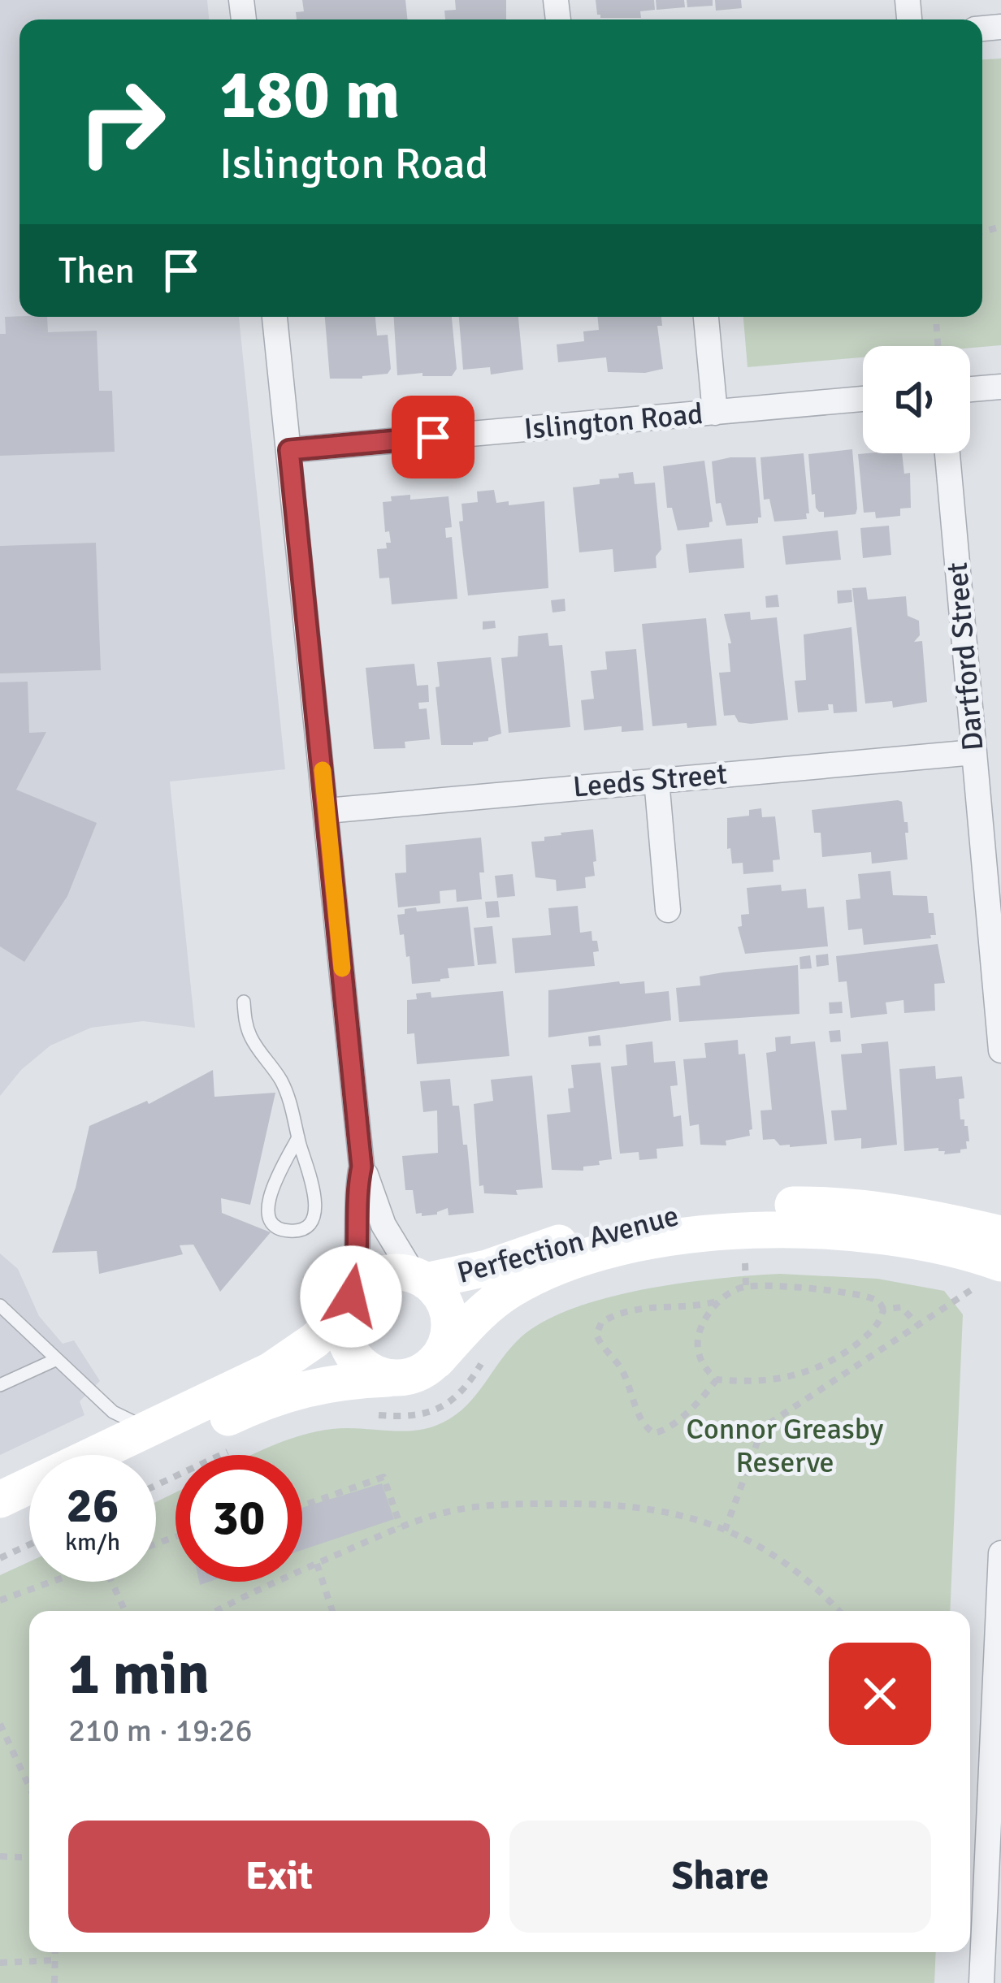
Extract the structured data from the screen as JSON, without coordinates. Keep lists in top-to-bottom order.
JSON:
{
  "streets": {
    "street": [
      "Islington Road",
      "Dartford Street",
      "Leeds Street",
      "Perfection Avenue"
    ]
  },
  "crossings": [
    ["Dartford Street", "Leeds Street"]
  ],
  "parks": ["Connor Greasby Reserve"],
  "page": {
    "turn": ["180 m", "Islington Road"],
    "then": "Then",
    "speed": "26 km/h",
    "limit": "30",
    "heading": ["1 min", "210 m · 19:26"],
    "buttons": ["Exit", "Share"]
  }
}
